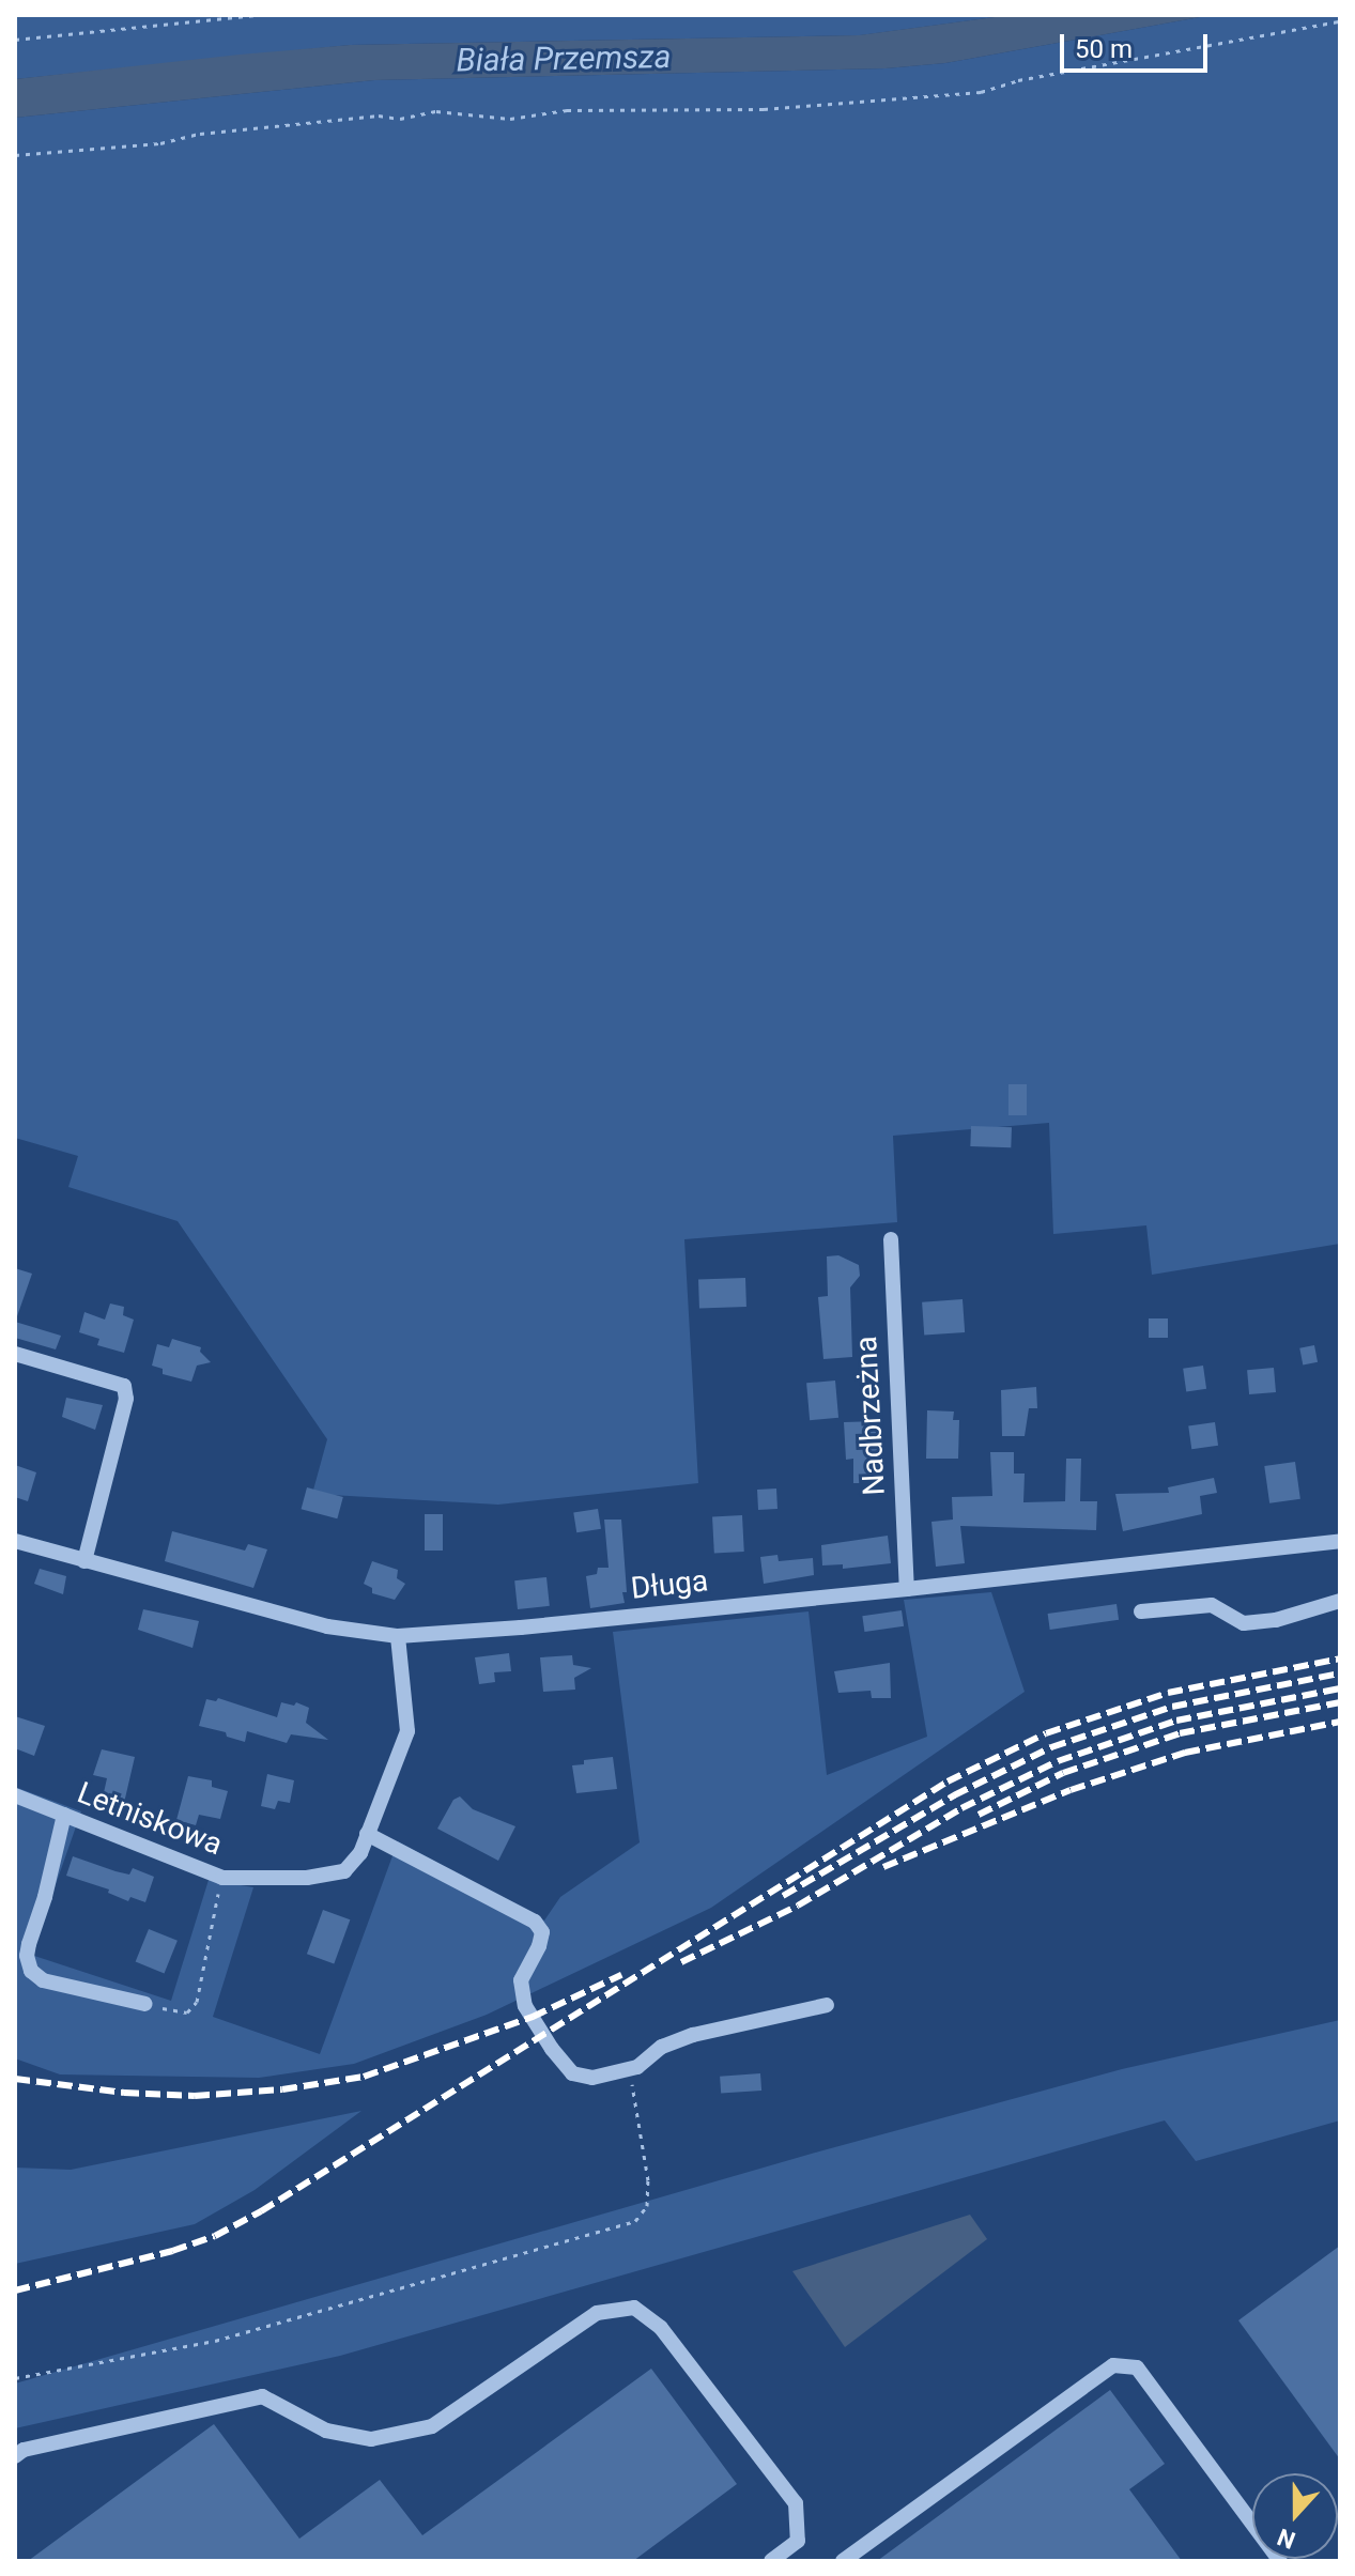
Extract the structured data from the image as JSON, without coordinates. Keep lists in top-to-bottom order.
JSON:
{
  "streets": {
    "street": ["Nadbrzeżna", "Długa", "Letniskowa"]
  },
  "crossings": [
    ["Nadbrzeżna", "Długa"]
  ],
  "water": ["Biała Przemsza"],
  "scale_bar": "50 m",
  "north": "bottom"
}
